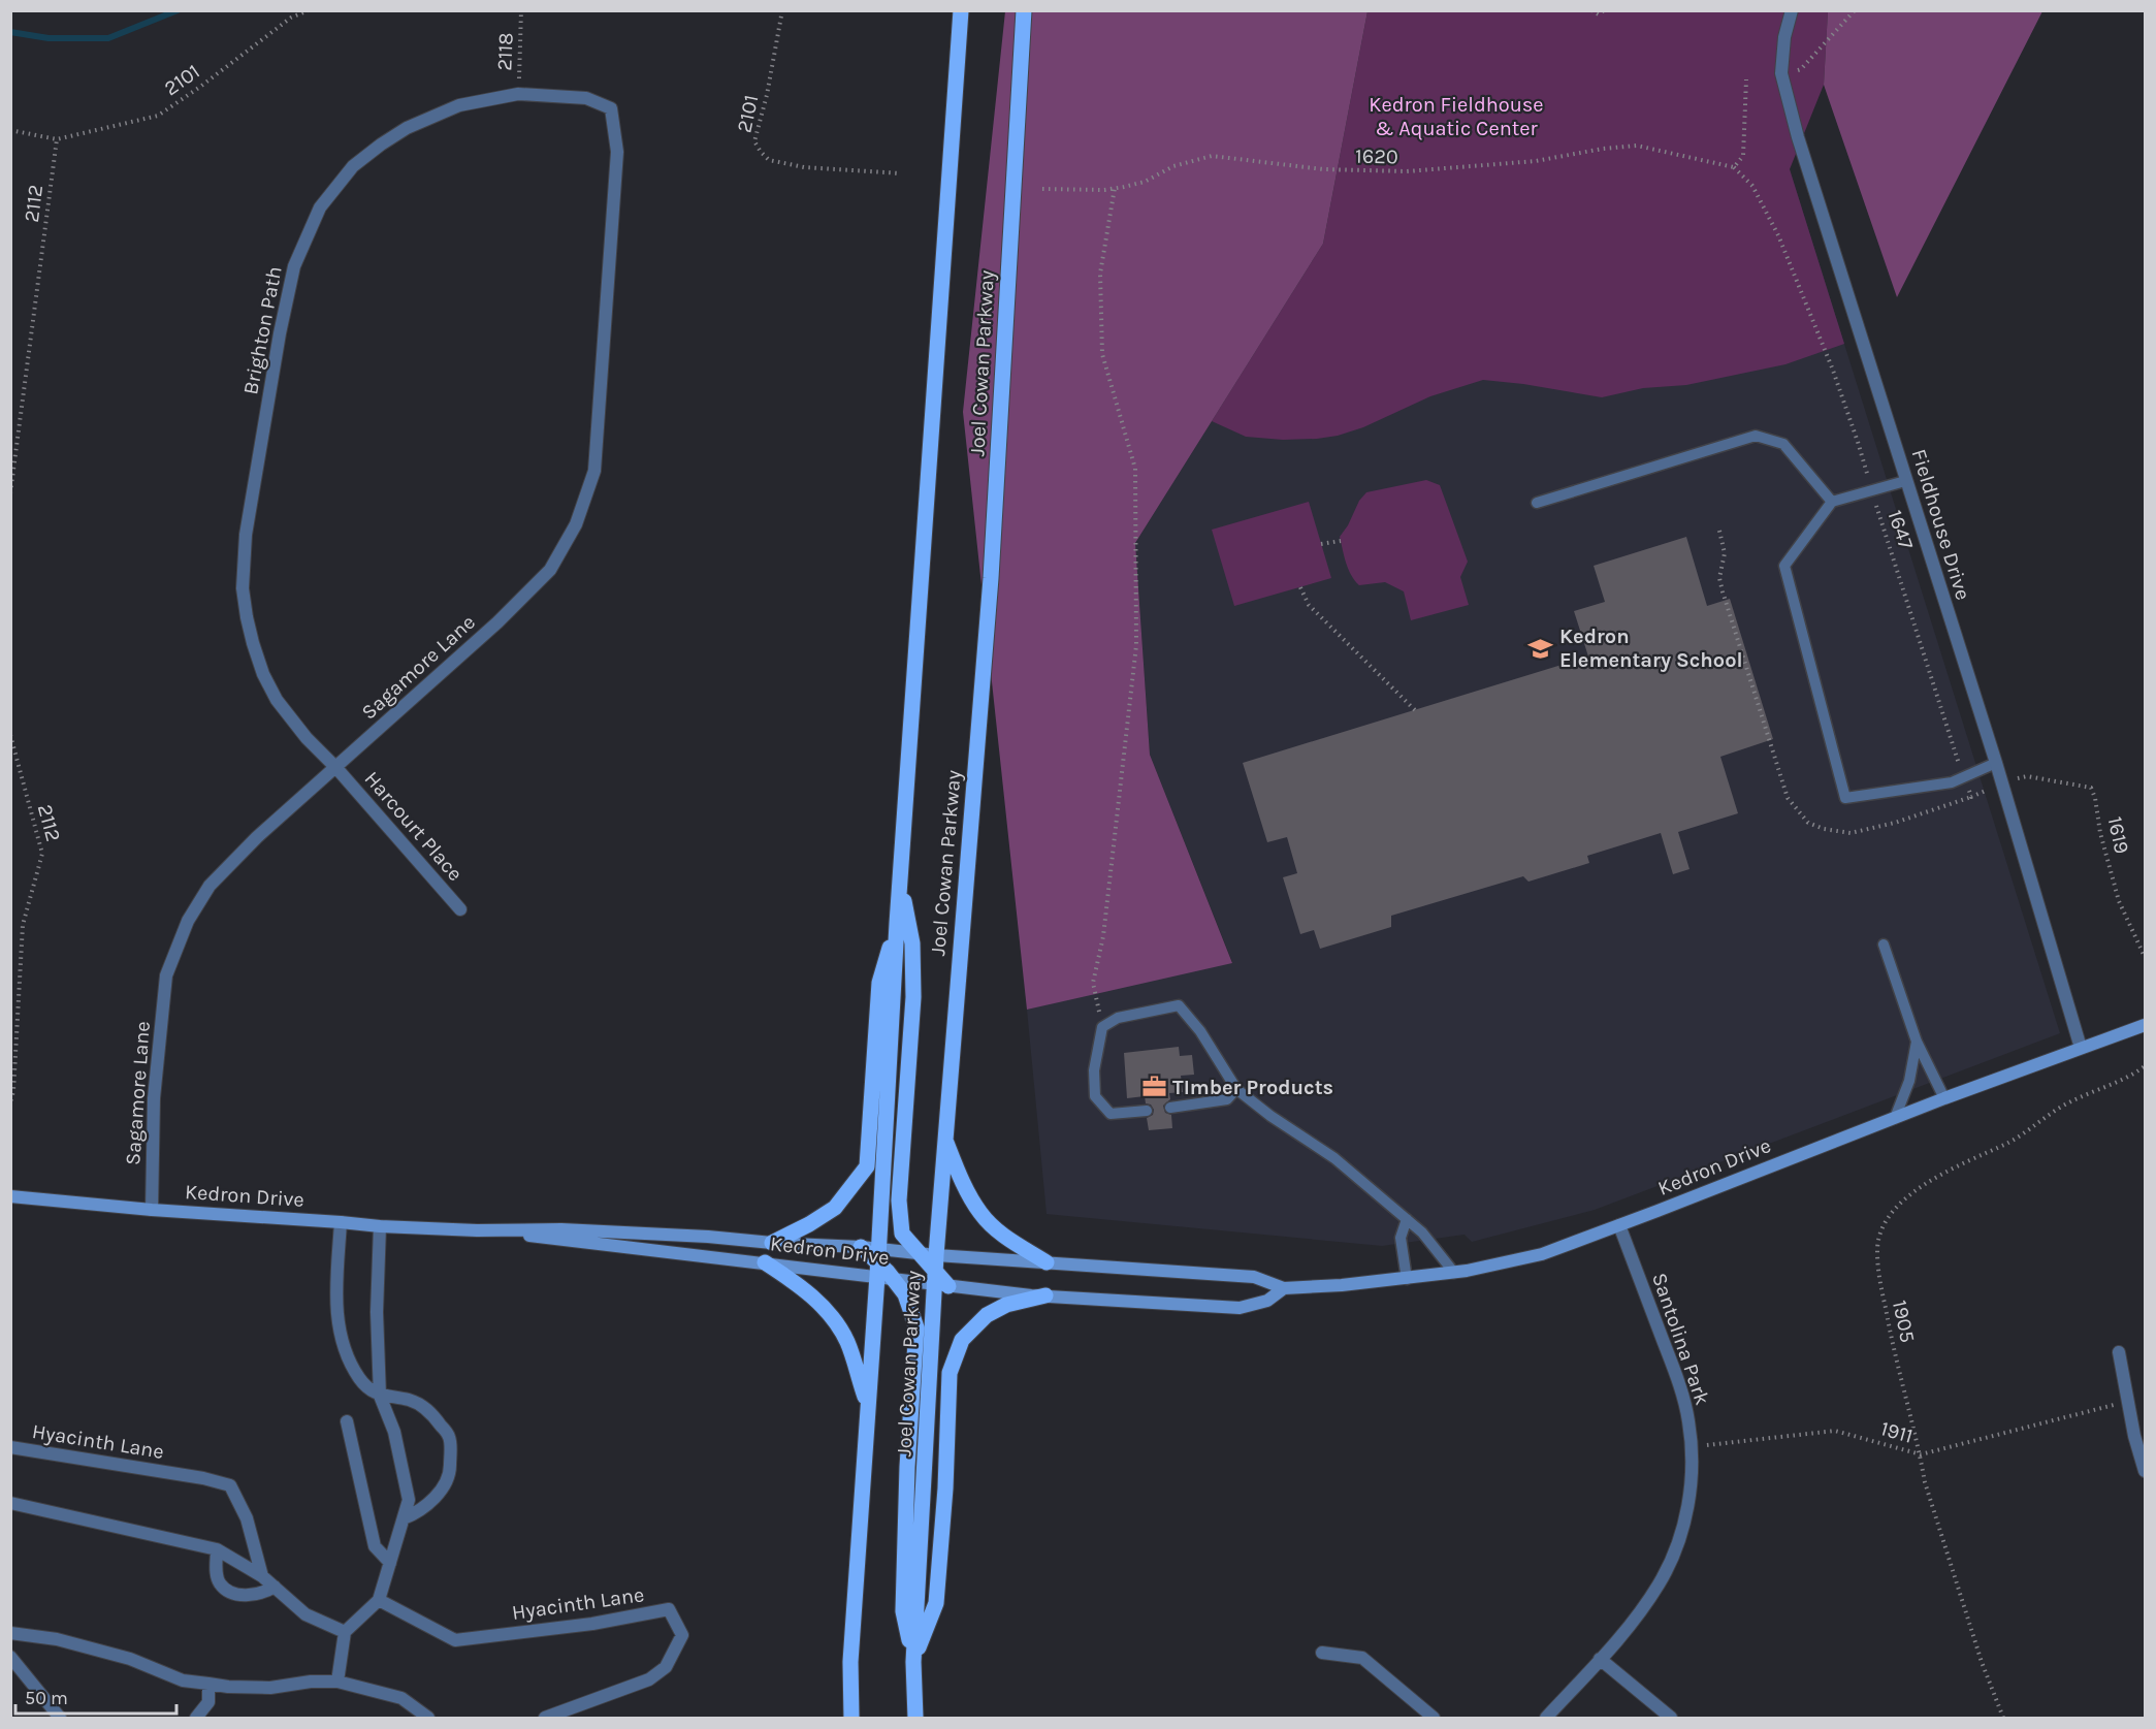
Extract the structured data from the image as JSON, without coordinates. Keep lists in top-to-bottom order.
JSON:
{
  "streets": {
    "main road": ["Joel Cowan Parkway"],
    "street": [
      "Brighton Path",
      "Fieldhouse Drive",
      "Sagamore Lane",
      "Harcourt Place",
      "Kedron Drive",
      "Santolina Park",
      "Hyacinth Lane"
    ],
    "path": [
      "2118",
      "2101",
      "1620",
      "2112",
      "1647",
      "1619",
      "1905",
      "1911"
    ]
  },
  "crossings": [
    ["2118", "Brighton Path"],
    ["2101", "2112"],
    ["1620", "1647"],
    ["Brighton Path", "Sagamore Lane"],
    ["Brighton Path", "Harcourt Place"],
    ["Joel Cowan Parkway", "Kedron Drive"],
    ["Fieldhouse Drive", "1619"],
    ["Fieldhouse Drive", "Kedron Drive"],
    ["Sagamore Lane", "Harcourt Place"],
    ["Sagamore Lane", "Kedron Drive"],
    ["Kedron Drive", "Santolina Park"],
    ["1905", "1911"],
    ["Santolina Park", "1911"]
  ],
  "parks": ["Kedron Fieldhouse & Aquatic Center"],
  "places": {
    "school or university": ["Kedron Elementary School"],
    "office": ["TImber Products"]
  },
  "scale_bar": "50 m"
}
